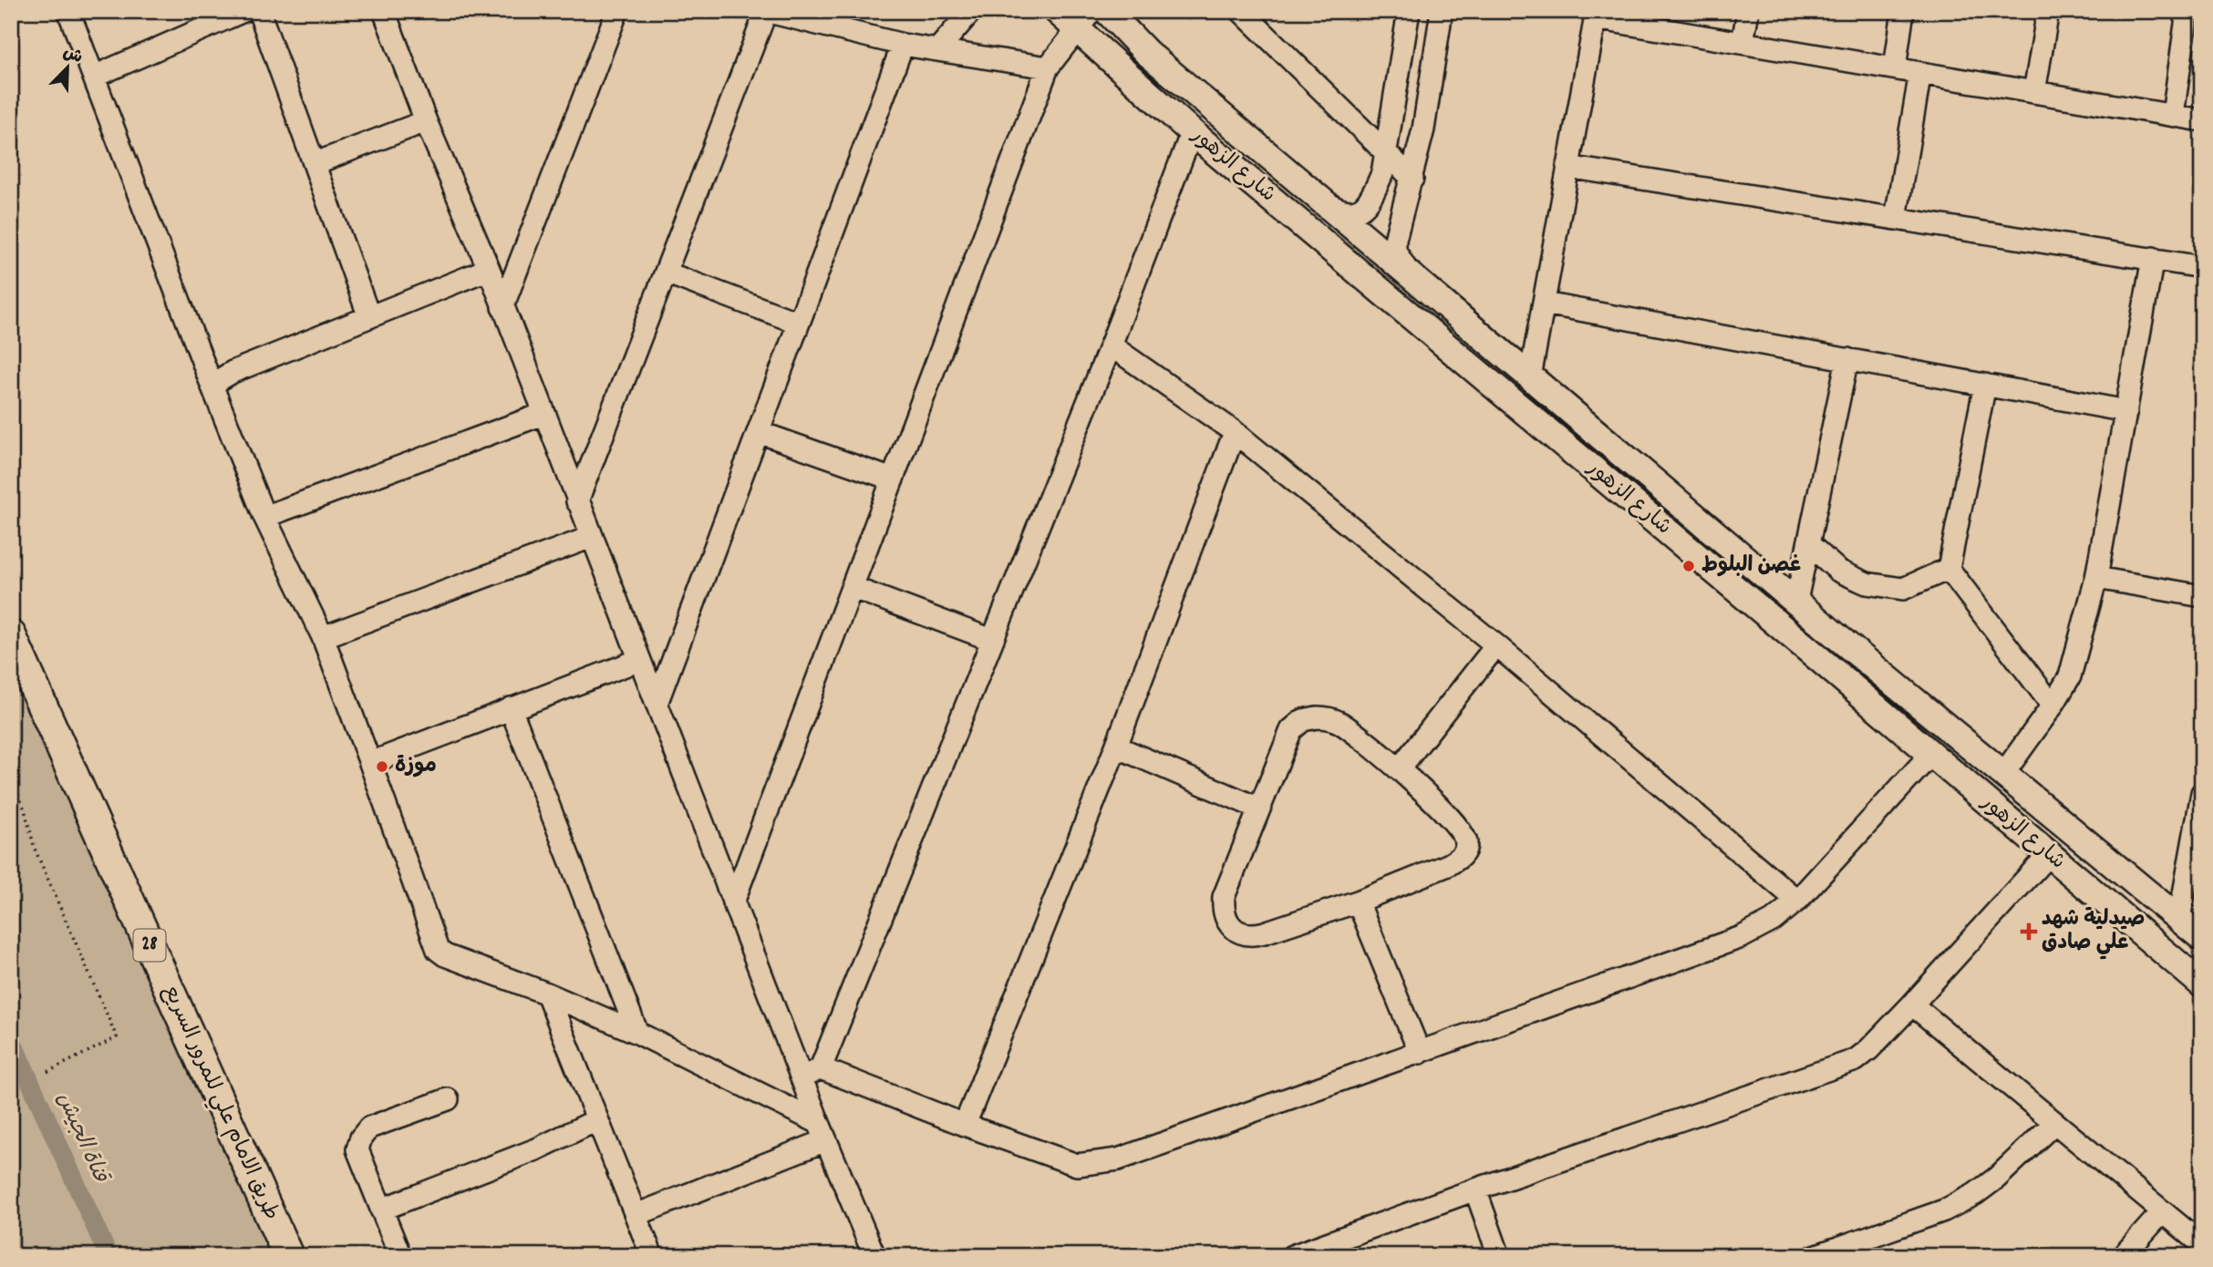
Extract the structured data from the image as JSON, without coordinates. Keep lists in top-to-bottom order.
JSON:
{
  "streets": {
    "highway": ["28", "طريق الامام علي للمرور السريع"],
    "main road": ["شارع الزهور"]
  },
  "water": ["قناة الجيش"],
  "places": {
    "other": ["غصن البلوط", "موزة"],
    "health": ["صيدلية شهد علي صادق"]
  },
  "north": "top right"
}
